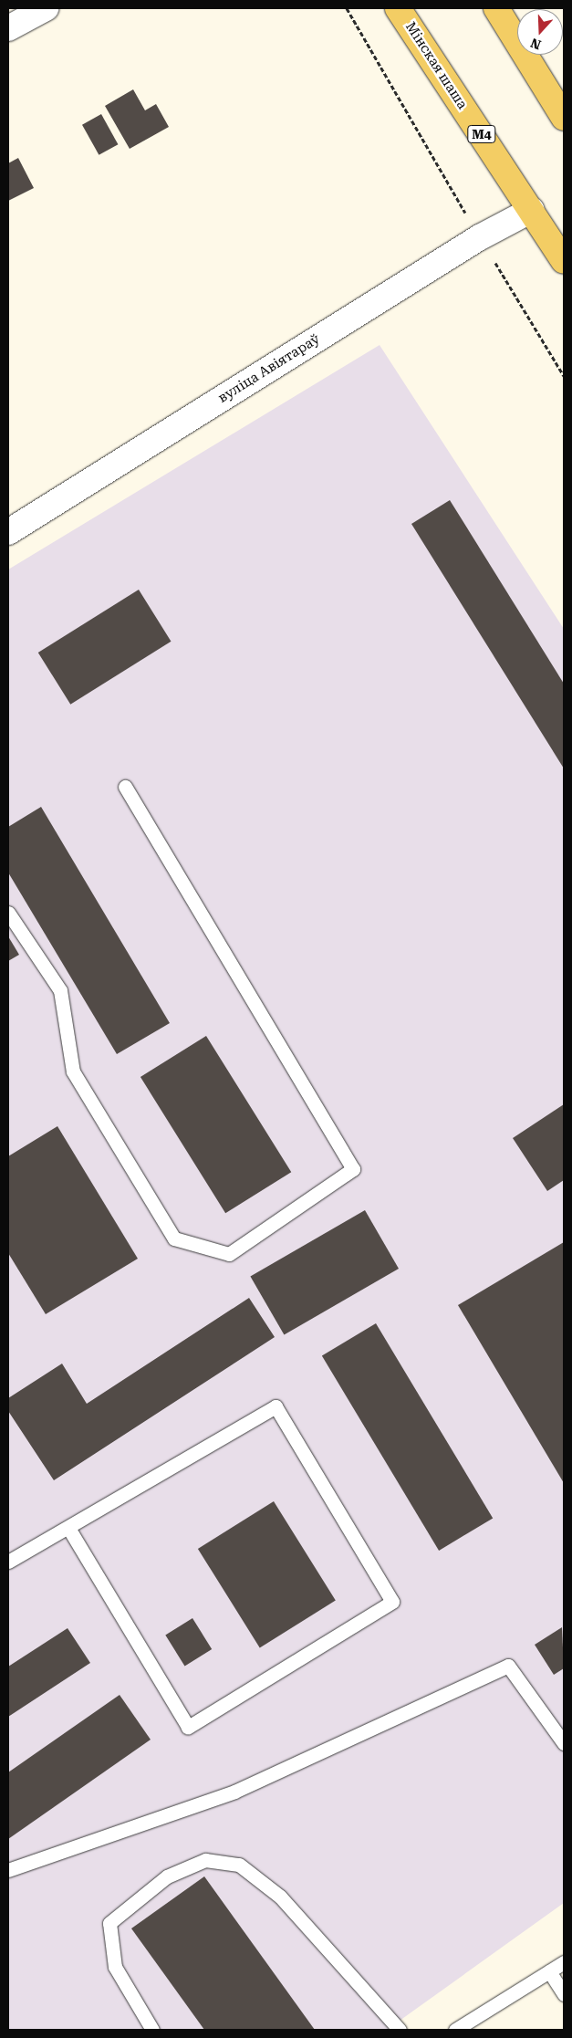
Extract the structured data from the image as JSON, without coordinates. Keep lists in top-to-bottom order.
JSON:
{
  "streets": {
    "main road": ["Мінская шаша", "М4"],
    "street": ["вуліца Авіятараў"]
  },
  "crossings": [
    ["Мінская шаша", "вуліца Авіятараў"]
  ],
  "north": "bottom"
}
